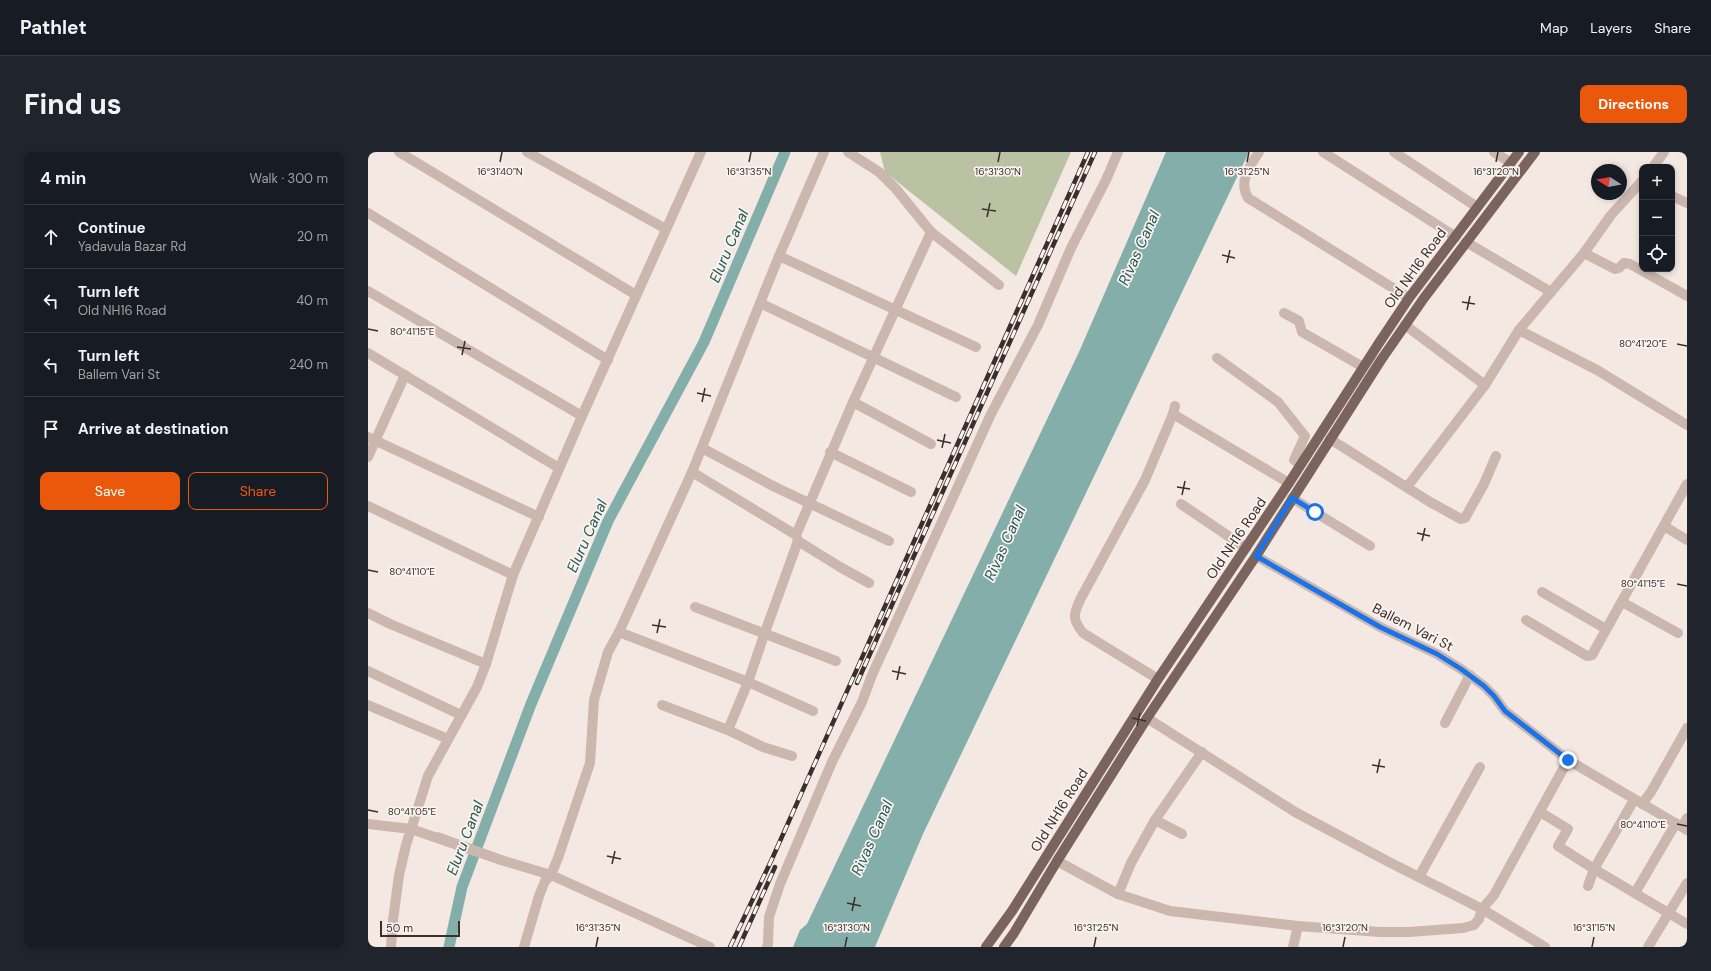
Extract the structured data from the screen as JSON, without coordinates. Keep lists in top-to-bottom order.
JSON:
{
  "streets": {
    "main road": ["Old NH16 Road"],
    "street": ["Ballem Vari St"]
  },
  "crossings": [
    ["Old NH16 Road", "Ballem Vari St"]
  ],
  "water": ["Eluru Canal", "Rivas Canal"],
  "scale_bar": "50 m",
  "north": "left",
  "page": {
    "header": "Pathlet",
    "nav": ["Map", "Layers", "Share"],
    "buttons": [
      "Directions",
      ["Save", "Share"]
    ],
    "title": "Find us",
    "heading": ["4 min", "Walk · 300 m"],
    "map_buttons": ["+", "−"],
    "list": [
      ["Continue", "Yadavula Bazar Rd", "20 m"],
      ["Turn left", "Old NH16 Road", "40 m"],
      ["Turn left", "Ballem Vari St", "240 m"],
      "Arrive at destination"
    ],
    "scale": "50 m"
  },
  "coordinates": [
    "16°31'40\"N",
    "16°31'35\"N",
    "16°31'30\"N",
    "16°31'25\"N",
    "16°31'20\"N",
    "80°41'15\"E",
    "80°41'20\"E",
    "80°41'10\"E",
    "80°41'05\"E",
    "16°31'15\"N"
  ]
}
